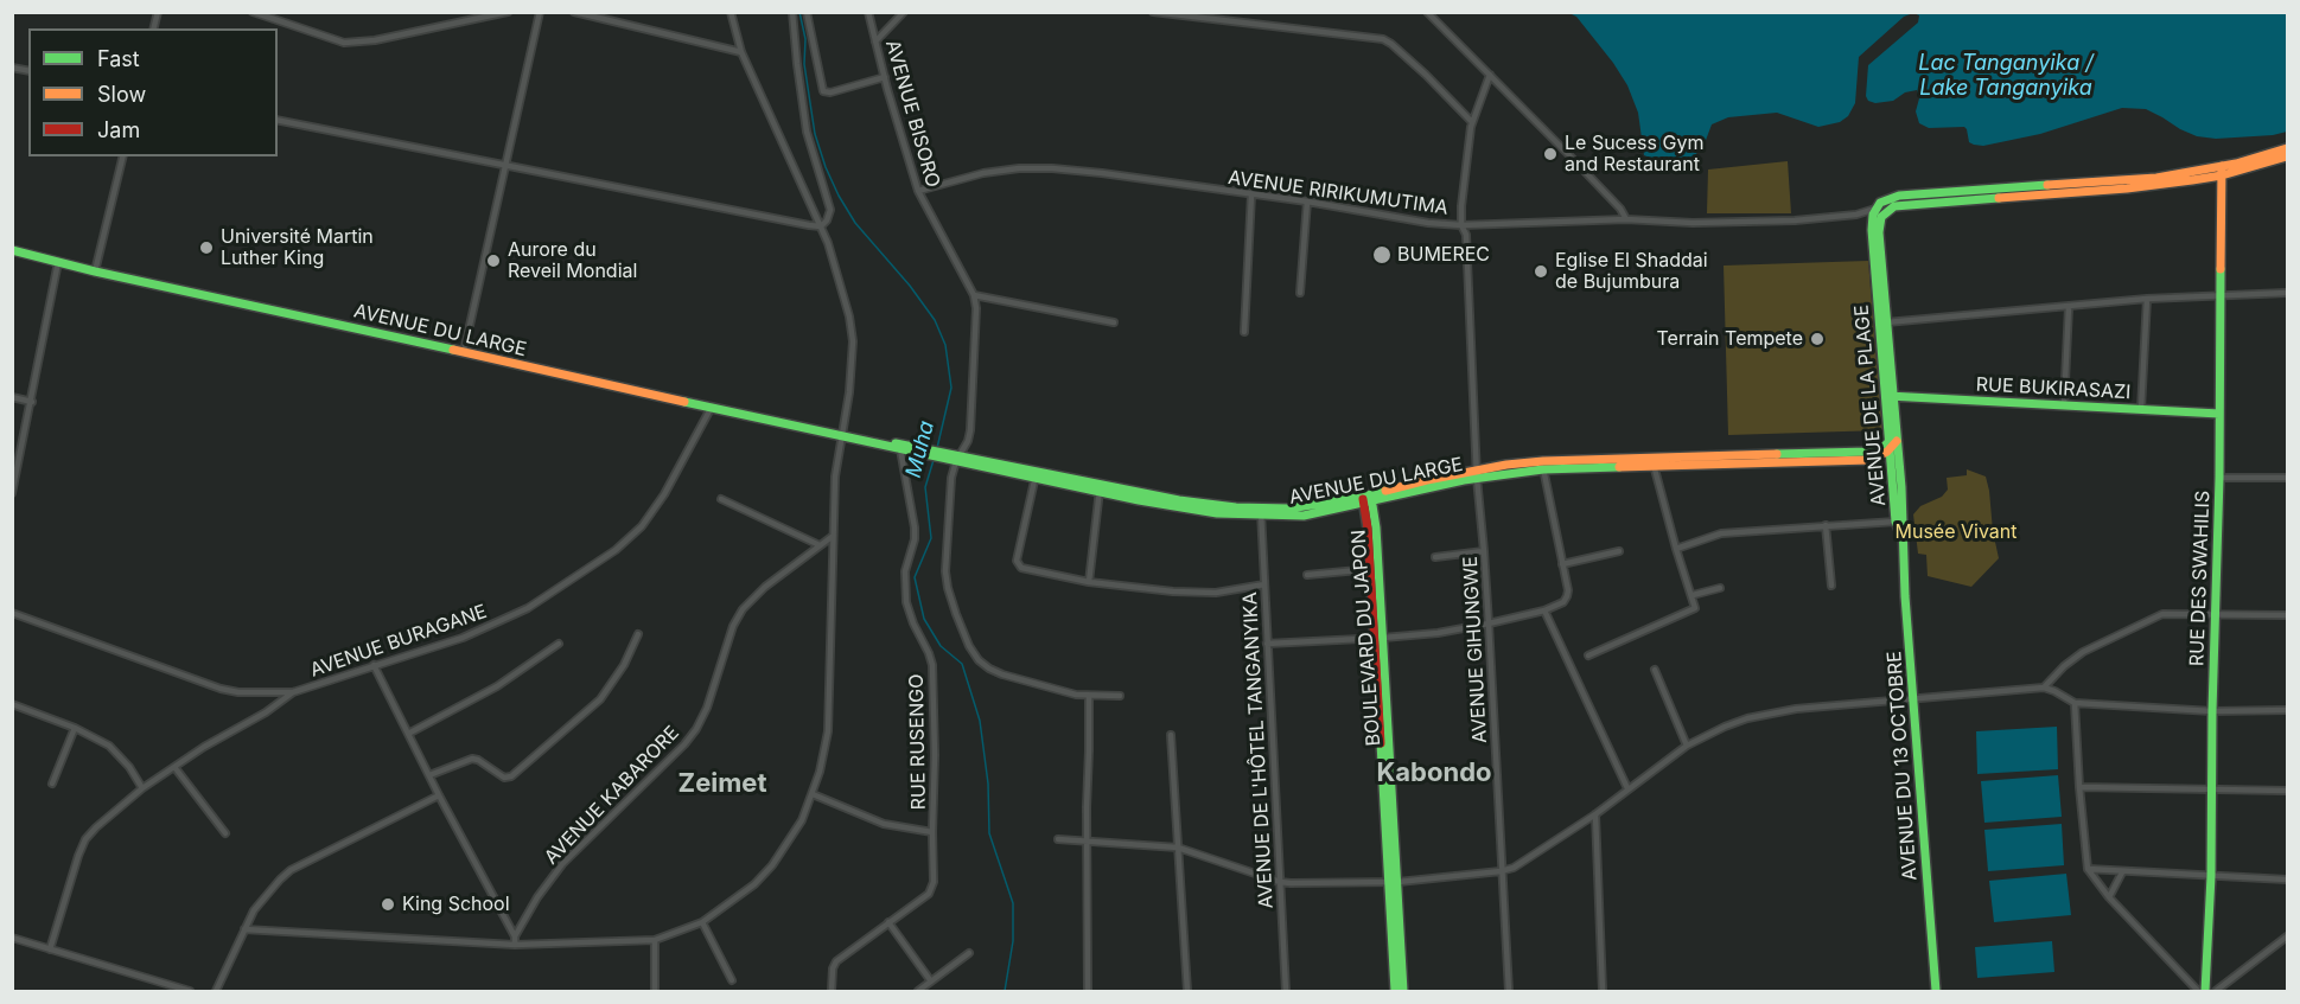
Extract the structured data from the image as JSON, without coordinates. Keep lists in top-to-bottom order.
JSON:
{
  "streets": {
    "main road": [
      "AVENUE DU LARGE",
      "RUE BUKIRASAZI",
      "AVENUE DE LA PLAGE",
      "RUE DES SWAHILIS",
      "BOULEVARD DU JAPON",
      "AVENUE DU 13 OCTOBRE"
    ],
    "street": [
      "AVENUE BISORO",
      "AVENUE RIRIKUMUTIMA",
      "AVENUE BURAGANE",
      "AVENUE GIHUNGWE",
      "RUE RUSENGO",
      "AVENUE DE L'HÔTEL TANGANYIKA",
      "AVENUE KABARORE"
    ]
  },
  "crossings": [
    ["AVENUE BISORO", "AVENUE RIRIKUMUTIMA"],
    ["AVENUE BISORO", "AVENUE DU LARGE"],
    ["AVENUE RIRIKUMUTIMA", "AVENUE DE LA PLAGE"],
    ["AVENUE RIRIKUMUTIMA", "AVENUE GIHUNGWE"],
    ["AVENUE DU LARGE", "AVENUE DE LA PLAGE"],
    ["AVENUE DU LARGE", "BOULEVARD DU JAPON"],
    ["AVENUE DU LARGE", "AVENUE BURAGANE"],
    ["AVENUE DU LARGE", "AVENUE GIHUNGWE"],
    ["AVENUE DU LARGE", "RUE RUSENGO"],
    ["AVENUE DU LARGE", "AVENUE DE L'HÔTEL TANGANYIKA"],
    ["RUE BUKIRASAZI", "AVENUE DE LA PLAGE"],
    ["RUE BUKIRASAZI", "RUE DES SWAHILIS"],
    ["AVENUE DE LA PLAGE", "AVENUE DU 13 OCTOBRE"]
  ],
  "districts": ["Kabondo", "Zeimet"],
  "water": ["Lac Tanganyika / Lake Tanganyika", "Muha"],
  "parks": ["Musée Vivant"],
  "places": [
    "Le Sucess Gym and Restaurant",
    "Université Martin Luther King",
    "BUMEREC",
    "Aurore du Reveil Mondial",
    "Eglise El Shaddai de Bujumbura",
    "Terrain Tempete",
    "King School"
  ],
  "legend": ["Fast", "Slow", "Jam"]
}
